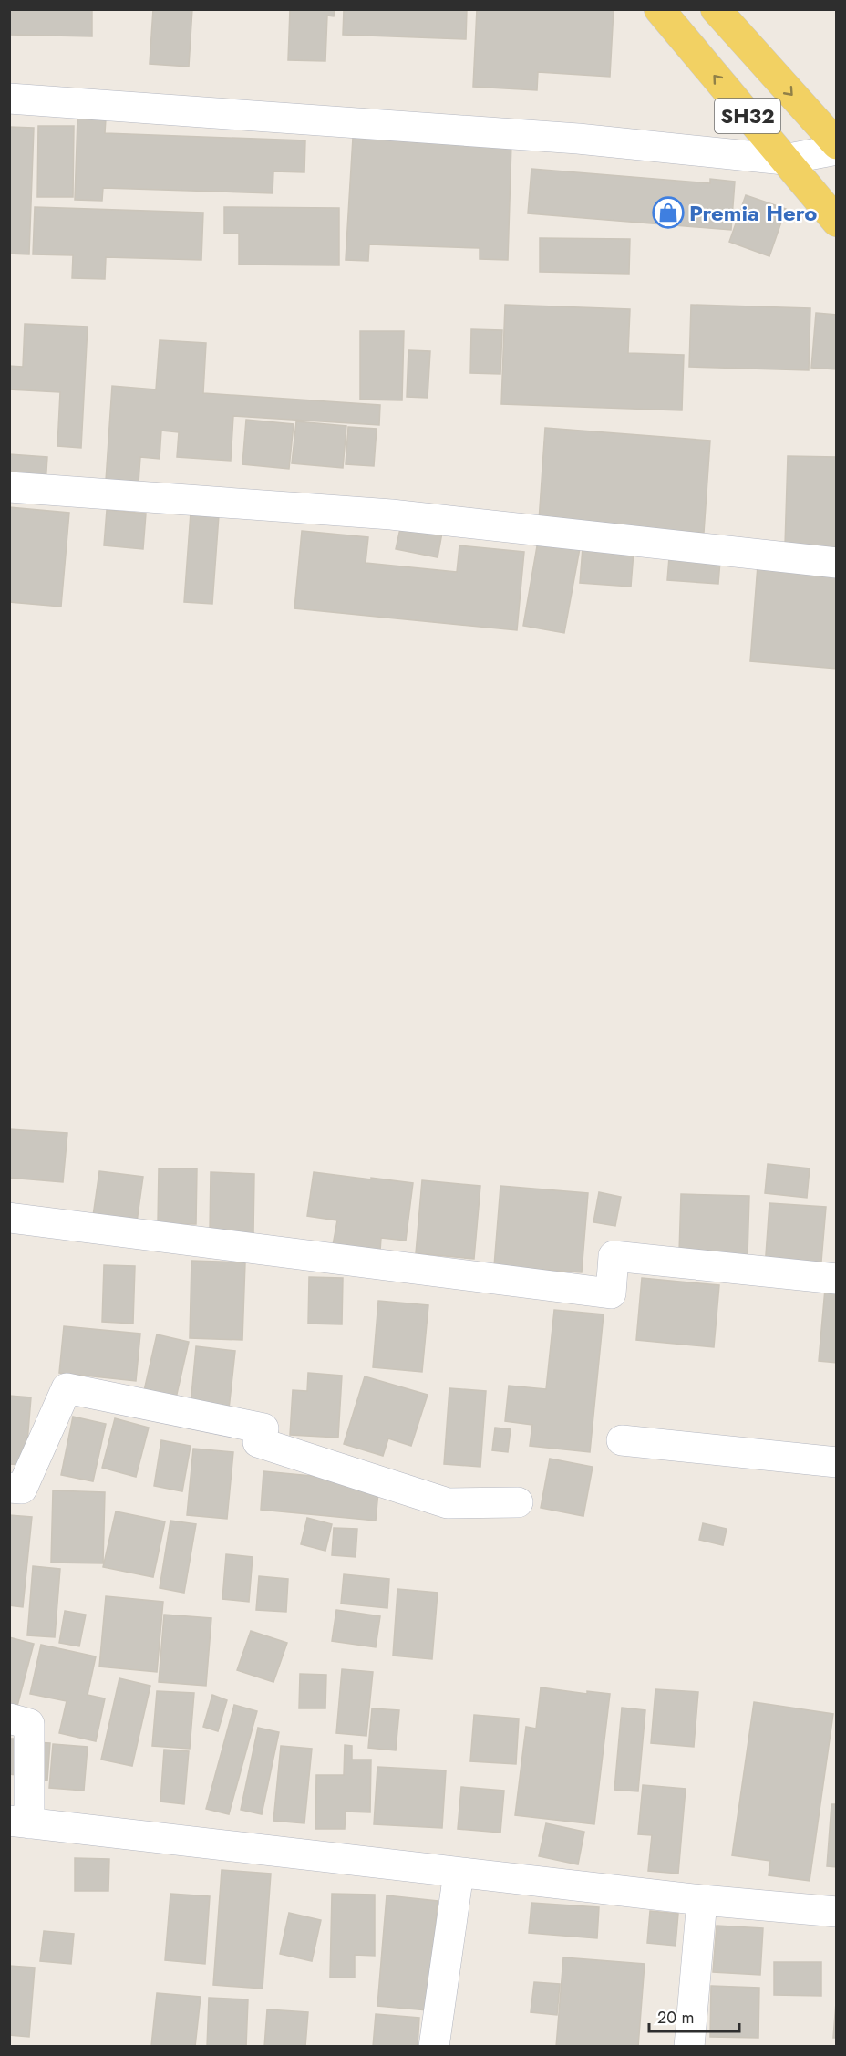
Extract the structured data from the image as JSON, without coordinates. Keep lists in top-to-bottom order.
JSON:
{
  "streets": {
    "main road": ["SH32"]
  },
  "places": {
    "shop": ["Premia Hero"]
  },
  "scale_bar": "20 m"
}
